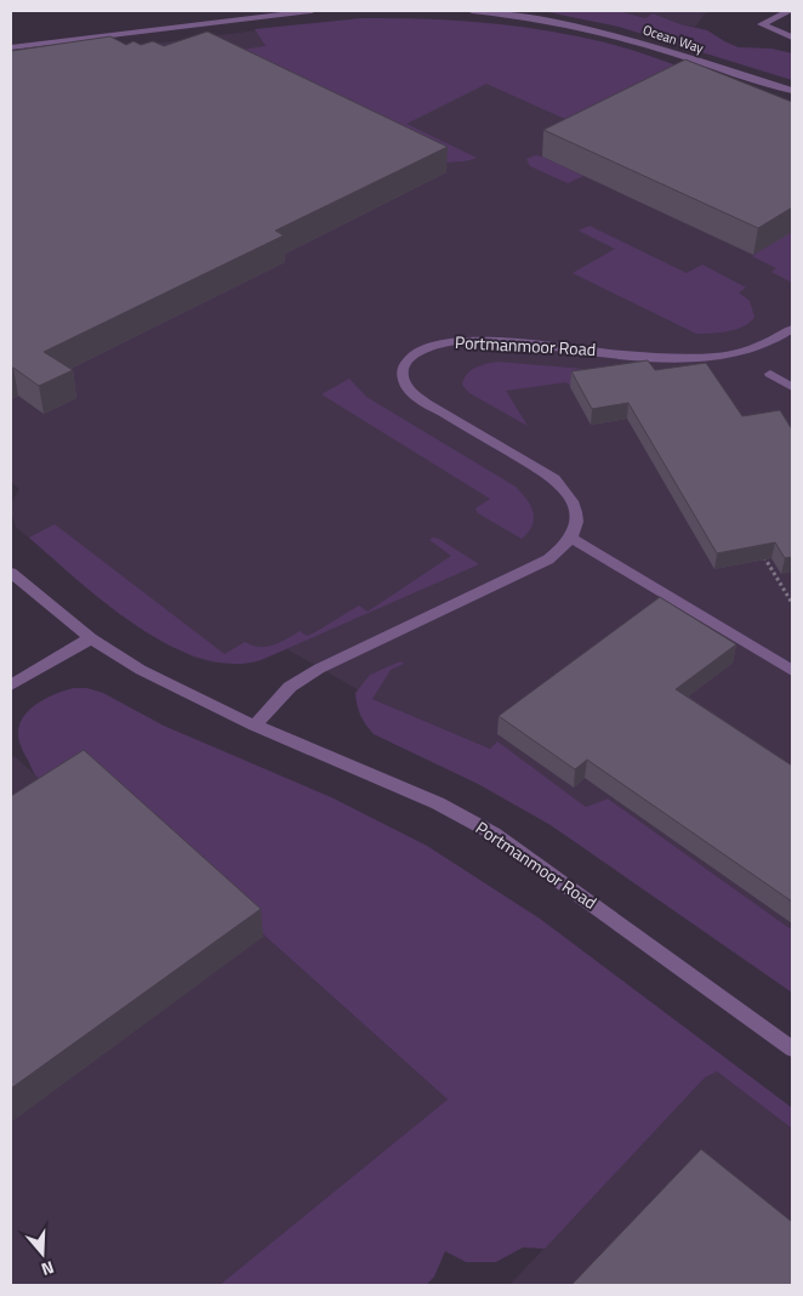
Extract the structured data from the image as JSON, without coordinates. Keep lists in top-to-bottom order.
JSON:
{
  "streets": {
    "street": ["Ocean Way", "Portmanmoor Road"]
  },
  "north": "bottom"
}
